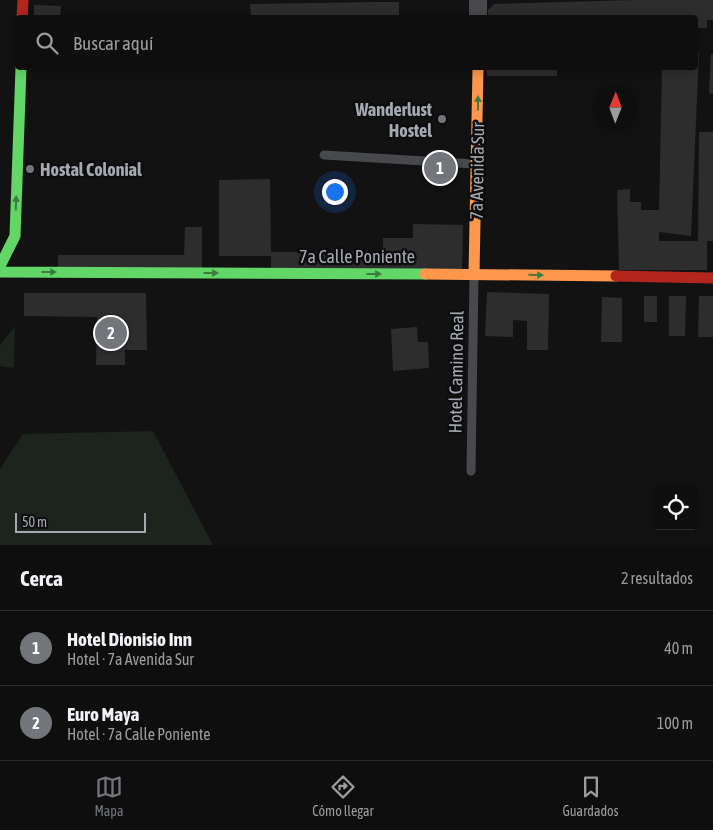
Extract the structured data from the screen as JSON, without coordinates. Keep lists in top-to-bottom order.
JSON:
{
  "streets": {
    "main road": ["7a Avenida Sur", "7a Calle Poniente"],
    "lane": ["Hotel Camino Real"]
  },
  "crossings": [
    ["7a Avenida Sur", "7a Calle Poniente"],
    ["7a Avenida Sur", "Hotel Camino Real"],
    ["7a Calle Poniente", "Hotel Camino Real"]
  ],
  "one_way": ["7a Avenida Sur", "7a Calle Poniente"],
  "places": ["Wanderlust Hostel", "Hostal Colonial"],
  "scale_bar": "50 m",
  "north": "top",
  "page": {
    "search": "Buscar aquí",
    "pins": ["1", "2"],
    "scale": "50 m",
    "heading": ["Cerca", "2 resultados"],
    "list": [
      {
        "mark": "1",
        "name": "Hotel Dionisio Inn",
        "note": "Hotel · 7a Avenida Sur",
        "value": "40 m"
      },
      {
        "mark": "2",
        "name": "Euro Maya",
        "note": "Hotel · 7a Calle Poniente",
        "value": "100 m"
      }
    ],
    "nav": ["Mapa", "Cómo llegar", "Guardados"]
  }
}
